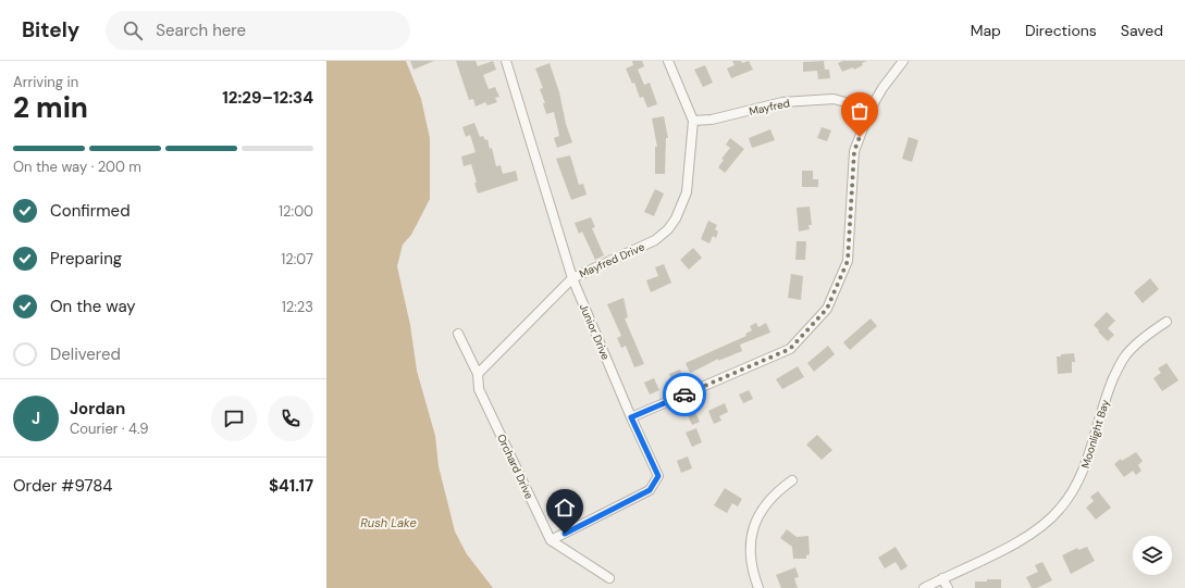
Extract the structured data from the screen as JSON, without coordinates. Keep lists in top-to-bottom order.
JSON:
{
  "streets": {
    "street": [
      "Mayfred",
      "Mayfred Drive",
      "Junior Drive",
      "Moonlight Bay",
      "Orchard Drive"
    ]
  },
  "crossings": [
    ["Mayfred", "Mayfred Drive"],
    ["Mayfred Drive", "Junior Drive"],
    ["Mayfred Drive", "Orchard Drive"],
    ["Junior Drive", "Orchard Drive"]
  ],
  "water": ["Rush Lake"],
  "page": {
    "header": "Bitely",
    "search": "Search here",
    "nav": ["Map", "Directions", "Saved"],
    "heading": ["2 min", "Arriving in", "12:29–12:34"],
    "panel": [
      "Jordan",
      "Courier · 4.9",
      "Order #9784",
      "$41.17"
    ],
    "bar": "On the way · 200 m",
    "list": [
      ["Confirmed", "12:00"],
      ["Preparing", "12:07"],
      ["On the way", "12:23"],
      "Delivered"
    ],
    "round": "J"
  }
}
